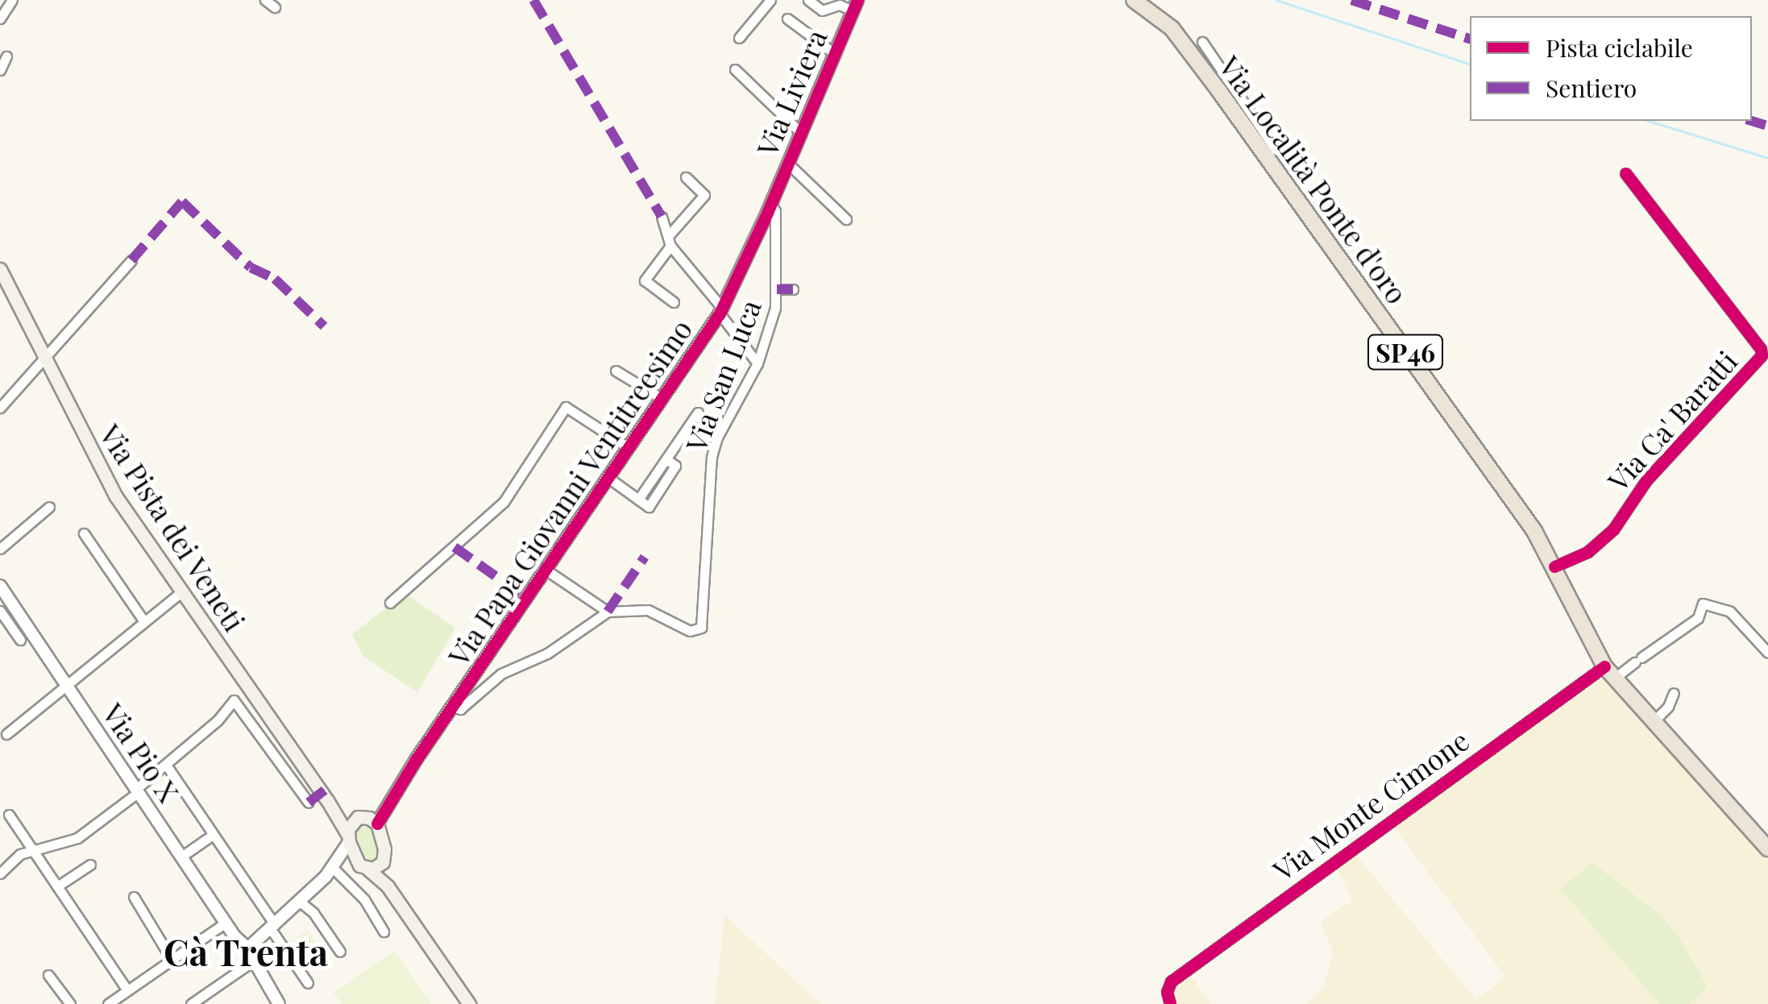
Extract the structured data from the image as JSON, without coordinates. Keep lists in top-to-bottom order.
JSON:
{
  "streets": {
    "main road": [
      "Via Località Ponte d'oro",
      "SP46",
      "Via Papa Giovanni Ventitreesimo",
      "Via Pista dei Veneti"
    ],
    "street": [
      "Via Liviera",
      "Via San Luca",
      "Via Ca' Baratti",
      "Via Pio X",
      "Via Monte Cimone"
    ]
  },
  "crossings": [
    ["Via Liviera", "Via San Luca"],
    ["Via Liviera", "Via Papa Giovanni Ventitreesimo"],
    ["Via Località Ponte d'oro", "SP46"],
    ["Via Località Ponte d'oro", "Via Ca' Baratti"],
    ["Via Località Ponte d'oro", "Via Monte Cimone"],
    ["Via San Luca", "Via Papa Giovanni Ventitreesimo"],
    ["Via Papa Giovanni Ventitreesimo", "Via Pista dei Veneti"],
    ["Via Papa Giovanni Ventitreesimo", "Via Pio X"]
  ],
  "districts": ["Cà Trenta"],
  "legend": ["Pista ciclabile", "Sentiero"]
}
